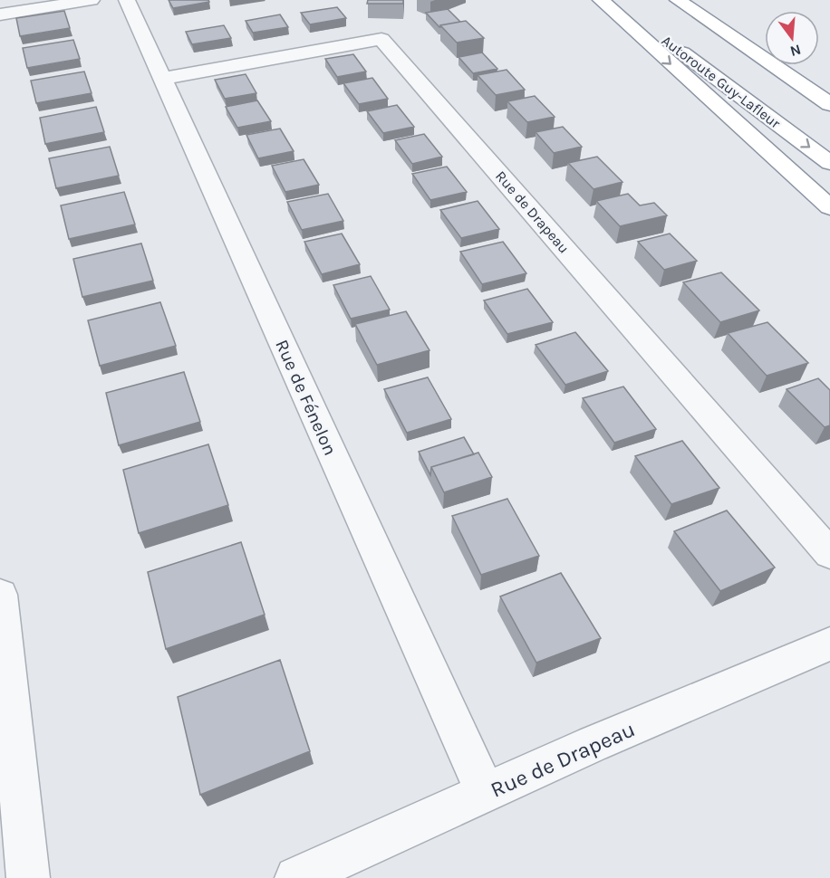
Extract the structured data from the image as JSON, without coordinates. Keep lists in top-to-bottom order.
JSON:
{
  "streets": {
    "highway": ["Autoroute Guy-Lafleur"],
    "street": ["Rue de Drapeau", "Rue de Fénelon"]
  },
  "crossings": [
    ["Rue de Drapeau", "Rue de Fénelon"]
  ],
  "north": "bottom"
}
